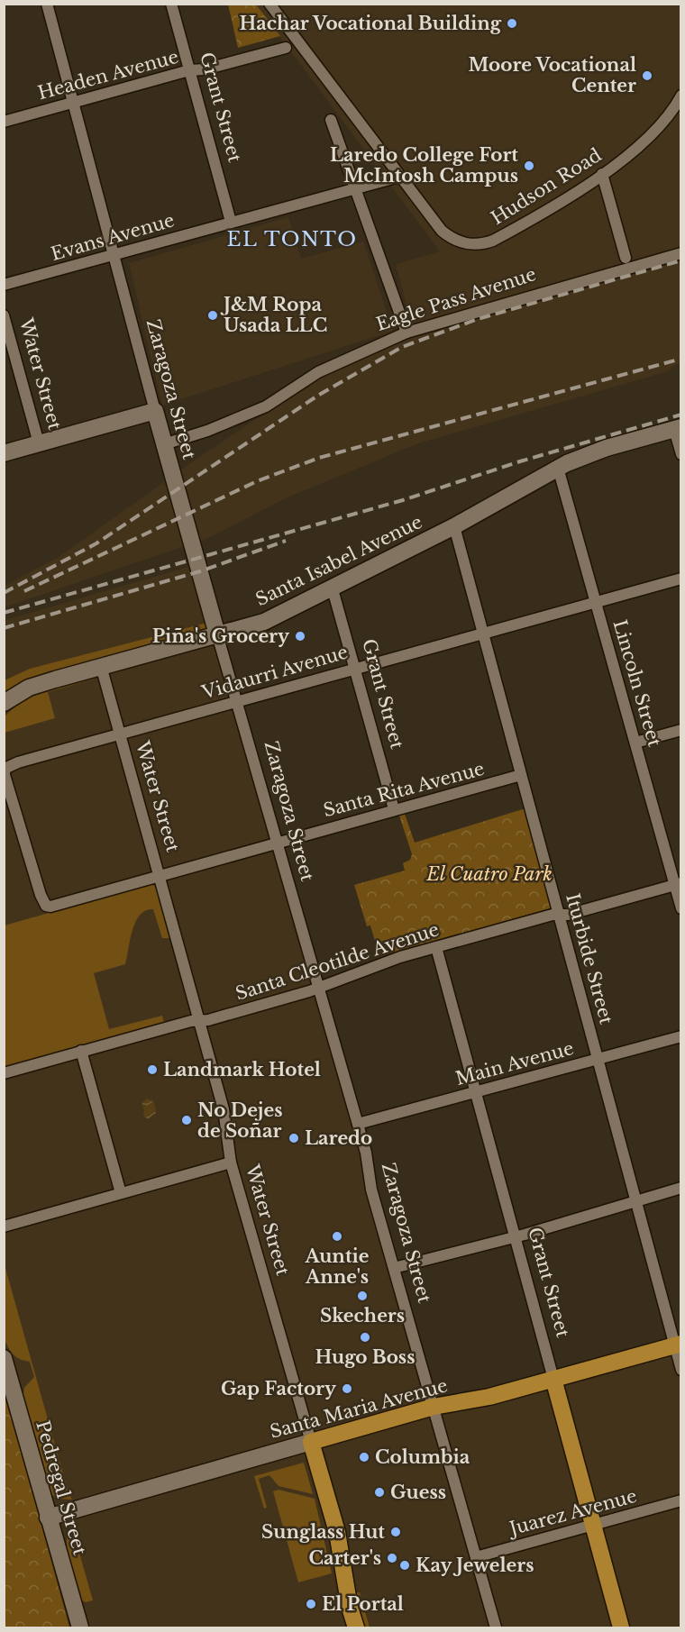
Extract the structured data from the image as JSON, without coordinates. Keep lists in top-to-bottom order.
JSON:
{
  "streets": {
    "main road": [
      "Grant Street",
      "Water Street",
      "Zaragoza Street",
      "Santa Isabel Avenue",
      "Santa Maria Avenue",
      "Pedregal Street"
    ],
    "street": [
      "Headen Avenue",
      "Hudson Road",
      "Evans Avenue",
      "Eagle Pass Avenue",
      "Vidaurri Avenue",
      "Lincoln Street",
      "Santa Rita Avenue",
      "Iturbide Street",
      "Santa Cleotilde Avenue",
      "Main Avenue",
      "Juarez Avenue"
    ]
  },
  "crossings": [
    ["Headen Avenue", "Grant Street"],
    ["Headen Avenue", "Zaragoza Street"],
    ["Grant Street", "Evans Avenue"],
    ["Grant Street", "Santa Isabel Avenue"],
    ["Grant Street", "Vidaurri Avenue"],
    ["Grant Street", "Santa Rita Avenue"],
    ["Grant Street", "Santa Cleotilde Avenue"],
    ["Grant Street", "Main Avenue"],
    ["Grant Street", "Santa Maria Avenue"],
    ["Grant Street", "Juarez Avenue"],
    ["Hudson Road", "Evans Avenue"],
    ["Evans Avenue", "Zaragoza Street"],
    ["Eagle Pass Avenue", "Zaragoza Street"],
    ["Water Street", "Santa Isabel Avenue"],
    ["Water Street", "Vidaurri Avenue"],
    ["Water Street", "Santa Rita Avenue"],
    ["Water Street", "Santa Cleotilde Avenue"],
    ["Water Street", "Santa Maria Avenue"],
    ["Zaragoza Street", "Santa Isabel Avenue"],
    ["Zaragoza Street", "Vidaurri Avenue"],
    ["Zaragoza Street", "Santa Rita Avenue"],
    ["Zaragoza Street", "Santa Cleotilde Avenue"],
    ["Zaragoza Street", "Main Avenue"],
    ["Zaragoza Street", "Santa Maria Avenue"],
    ["Zaragoza Street", "Juarez Avenue"],
    ["Santa Isabel Avenue", "Lincoln Street"],
    ["Santa Isabel Avenue", "Iturbide Street"],
    ["Vidaurri Avenue", "Lincoln Street"],
    ["Vidaurri Avenue", "Santa Rita Avenue"],
    ["Vidaurri Avenue", "Iturbide Street"],
    ["Lincoln Street", "Santa Cleotilde Avenue"],
    ["Santa Rita Avenue", "Iturbide Street"],
    ["Iturbide Street", "Santa Cleotilde Avenue"],
    ["Iturbide Street", "Main Avenue"],
    ["Iturbide Street", "Santa Maria Avenue"],
    ["Santa Maria Avenue", "Pedregal Street"]
  ],
  "districts": ["EL TONTO"],
  "parks": ["El Cuatro Park"],
  "places": [
    "Hachar Vocational Building",
    "Moore Vocational Center",
    "Laredo College Fort McIntosh Campus",
    "J&M Ropa Usada LLC",
    "Piña's Grocery",
    "Landmark Hotel",
    "No Dejes de Soñar",
    "Laredo",
    "Auntie Anne's",
    "Skechers",
    "Hugo Boss",
    "Gap Factory",
    "Columbia",
    "Guess",
    "Sunglass Hut",
    "Carter's",
    "Kay Jewelers",
    "El Portal"
  ]
}
